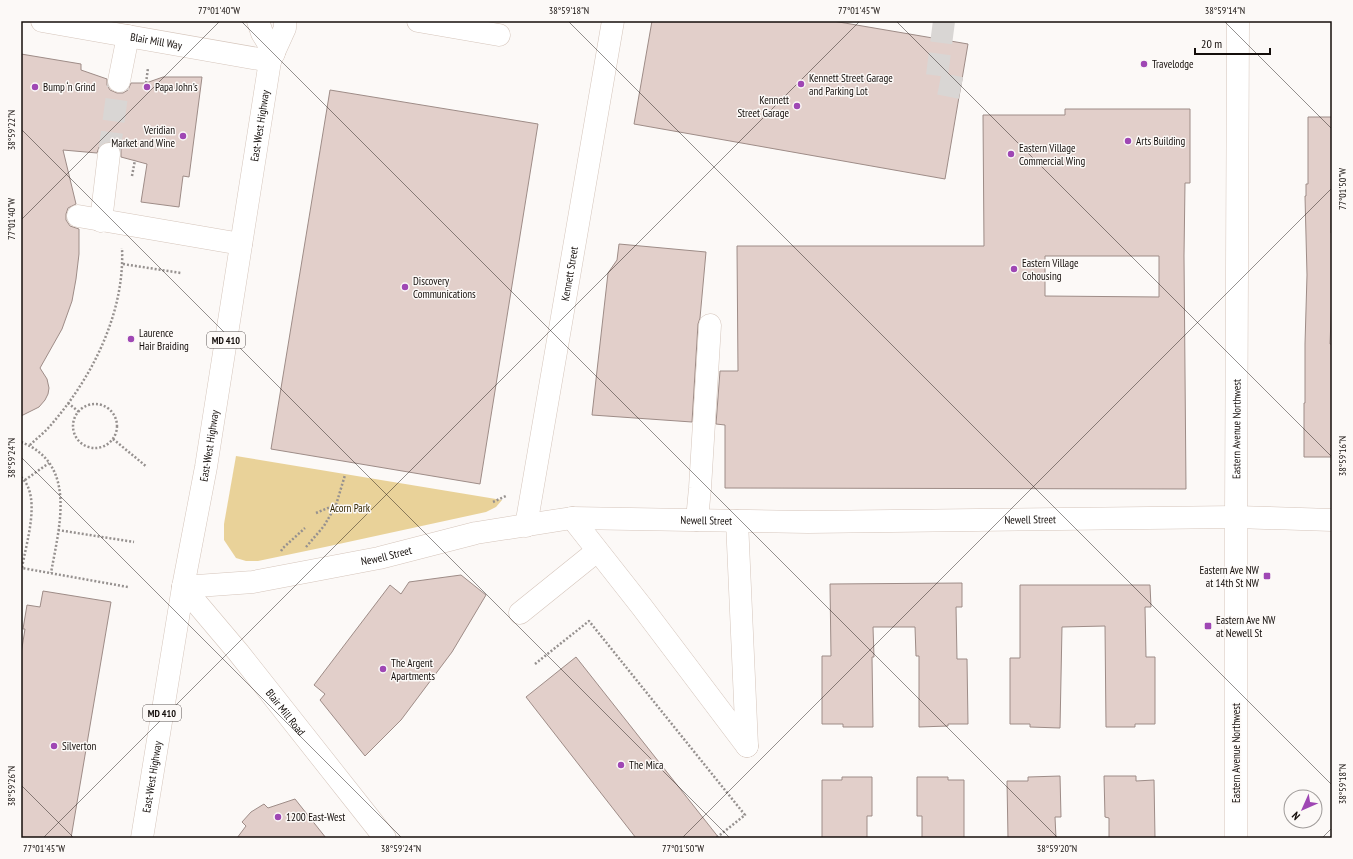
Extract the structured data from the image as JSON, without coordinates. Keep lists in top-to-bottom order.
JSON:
{
  "streets": {
    "street": [
      "Blair Mill Way",
      "East-West Highway",
      "Kennett Street",
      "MD 410",
      "Eastern Avenue Northwest",
      "Newell Street",
      "Blair Mill Road"
    ]
  },
  "crossings": [
    ["Blair Mill Way", "East-West Highway"],
    ["East-West Highway", "Newell Street"],
    ["East-West Highway", "Blair Mill Road"],
    ["Kennett Street", "Newell Street"],
    ["Eastern Avenue Northwest", "Newell Street"],
    ["Newell Street", "Blair Mill Road"]
  ],
  "parks": ["Acorn Park"],
  "places": {
    "other": [
      "Travelodge",
      "Kennett Street Garage and Parking Lot",
      "Bump ‘n Grind",
      "Papa John's",
      "Kennett Street Garage",
      "Veridian Market and Wine",
      "Arts Building",
      "Eastern Village Commercial Wing",
      "Eastern Village Cohousing",
      "Discovery Communications",
      "Laurence Hair Braiding",
      "The Argent Apartments",
      "Silverton",
      "The Mica",
      "1200 East-West"
    ],
    "transit": ["Eastern Ave NW at 14th St NW", "Eastern Ave NW at Newell St"]
  },
  "scale_bar": "20 m",
  "north": "bottom left",
  "coordinates": [
    "77°01'40\"W",
    "38°59'18\"N",
    "77°01'45\"W",
    "38°59'14\"N",
    "38°59'22\"N",
    "77°01'50\"W",
    "38°59'16\"N",
    "38°59'24\"N",
    "38°59'26\"N",
    "38°59'20\"N"
  ]
}
